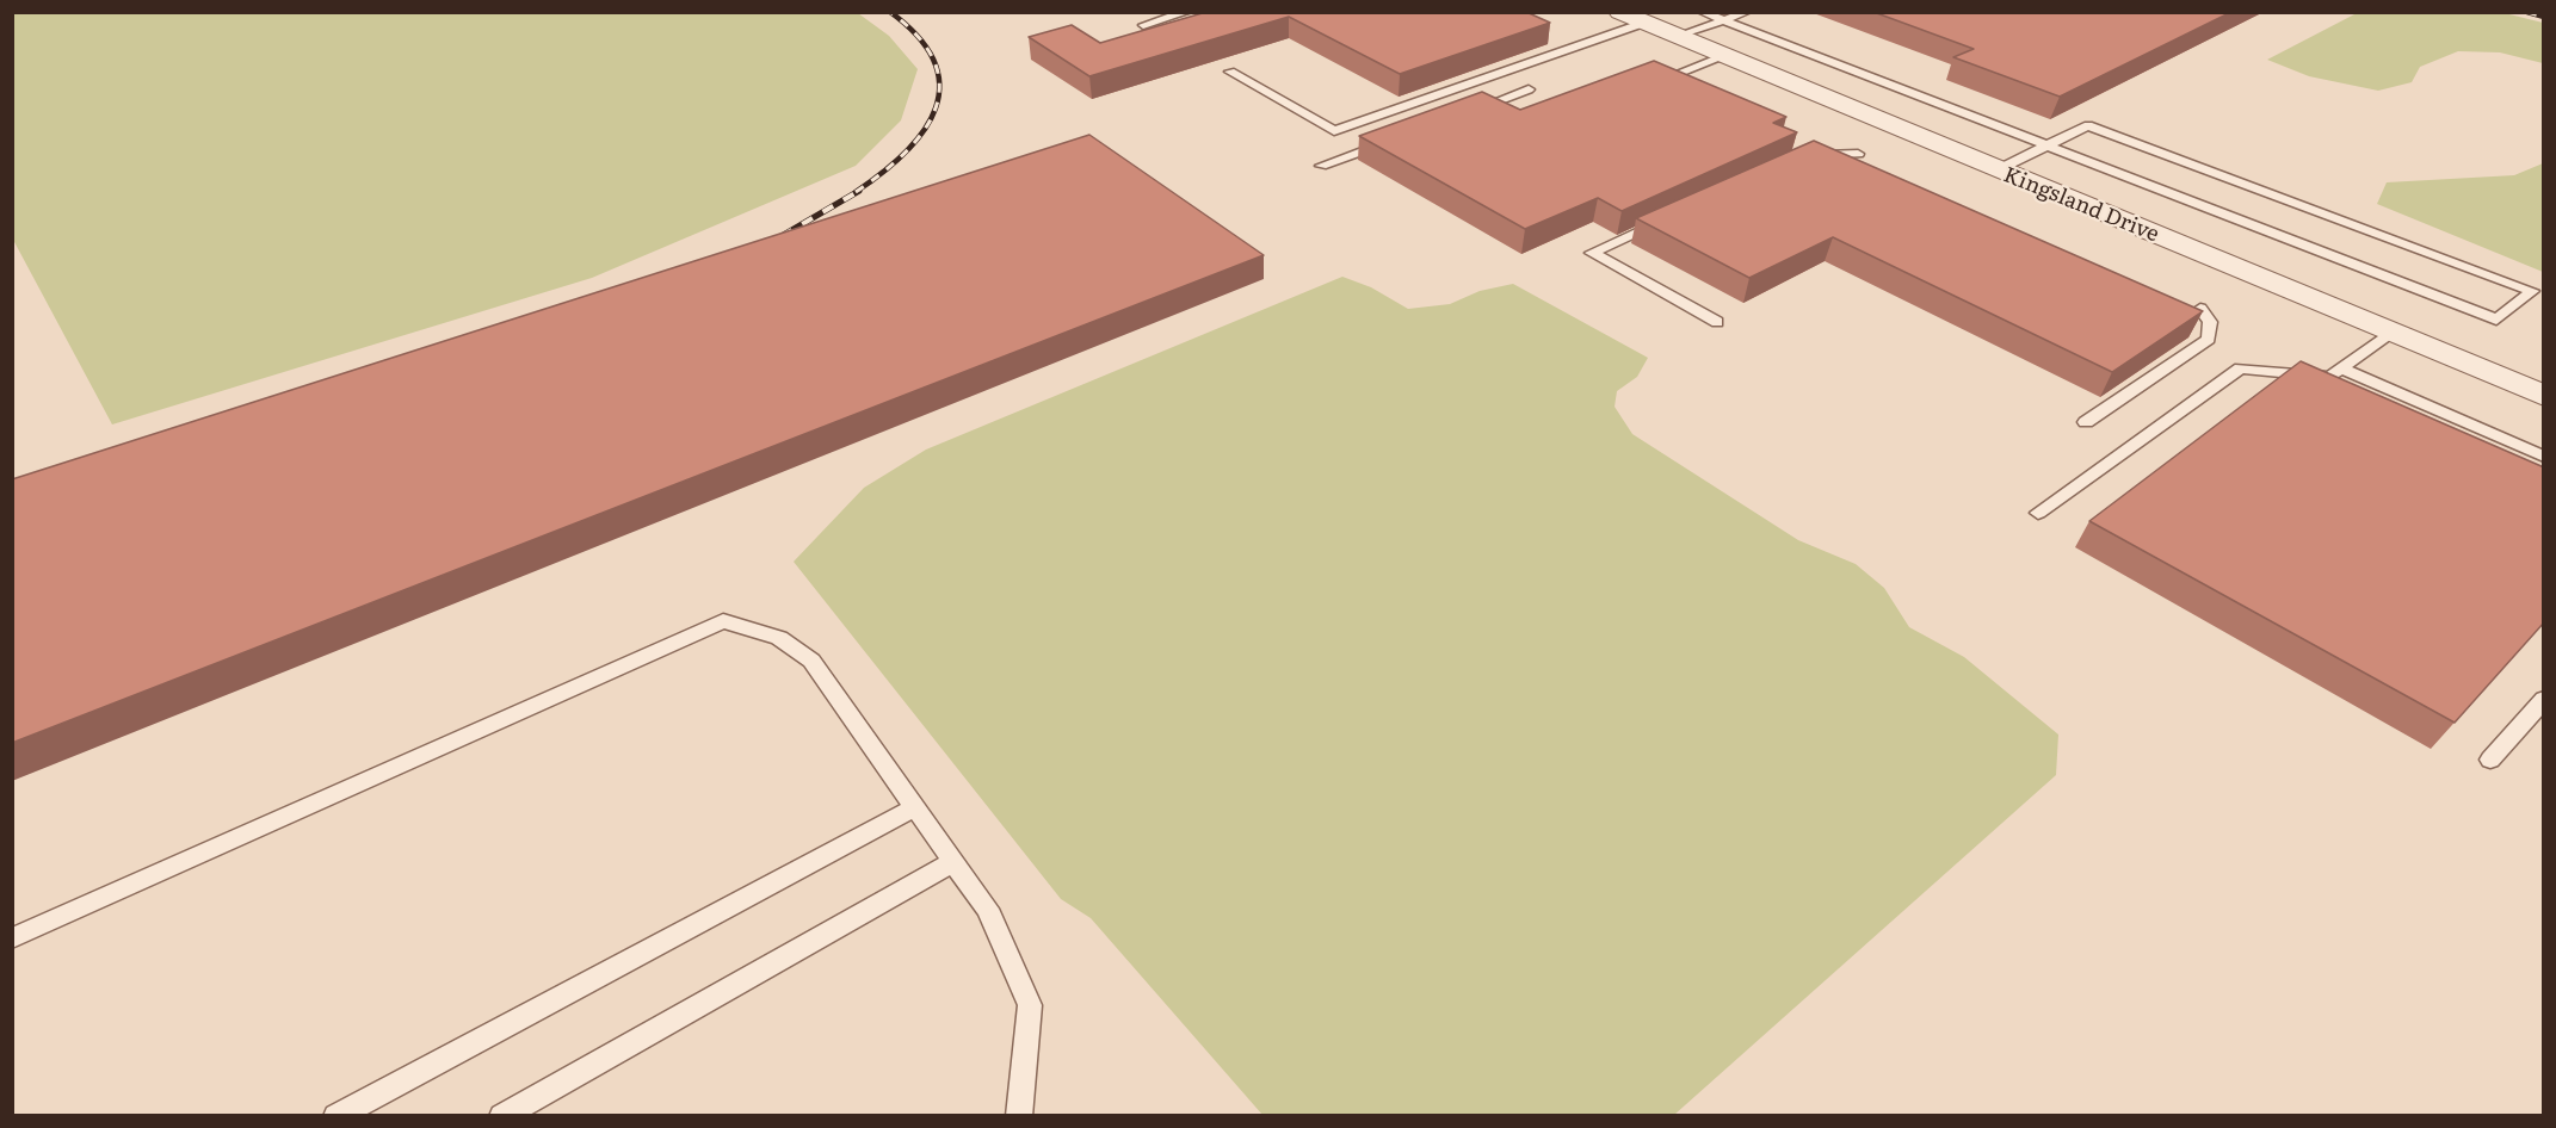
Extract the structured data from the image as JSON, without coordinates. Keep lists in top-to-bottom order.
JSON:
{
  "streets": {
    "street": ["Kingsland Drive"]
  }
}
